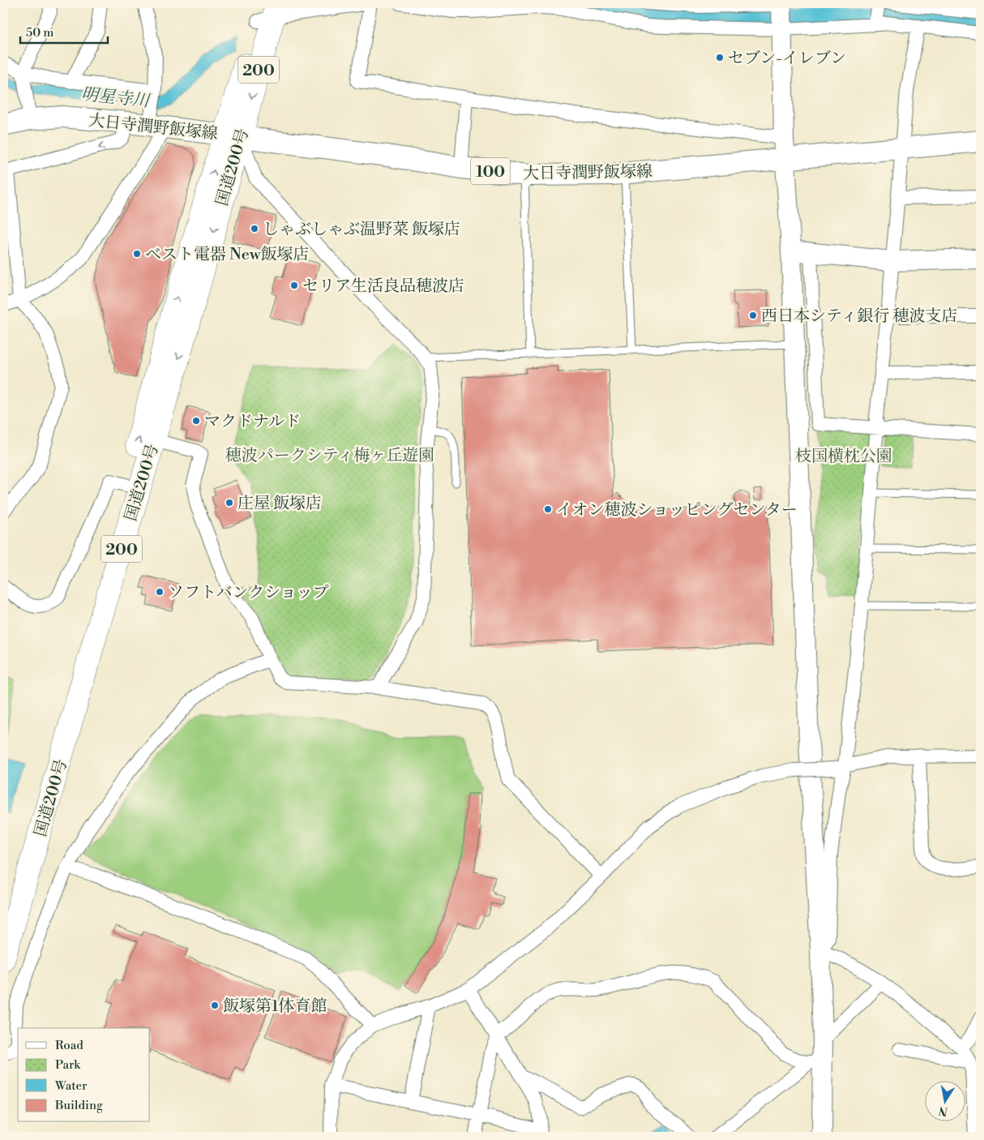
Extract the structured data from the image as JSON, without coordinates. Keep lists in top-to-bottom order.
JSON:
{
  "streets": {
    "highway": ["200", "国道200号"],
    "main road": ["大日寺潤野飯塚線", "100"]
  },
  "crossings": [
    ["大日寺潤野飯塚線", "国道200号"]
  ],
  "water": ["明星寺川"],
  "parks": ["穂波パークシティ梅ヶ丘遊園", "枝国横枕公園"],
  "places": [
    "セブン-イレブン",
    "しゃぶしゃぶ温野菜 飯塚店",
    "ベスト電器 New飯塚店",
    "セリア生活良品穂波店",
    "西日本シティ銀行 穂波支店",
    "マクドナルド",
    "庄屋 飯塚店",
    "イオン穂波ショッピングセンター",
    "ソフトバンクショップ",
    "飯塚第1体育館"
  ],
  "legend": [
    "Road",
    "Park",
    "Water",
    "Building"
  ],
  "scale_bar": "50 m",
  "north": "bottom"
}
